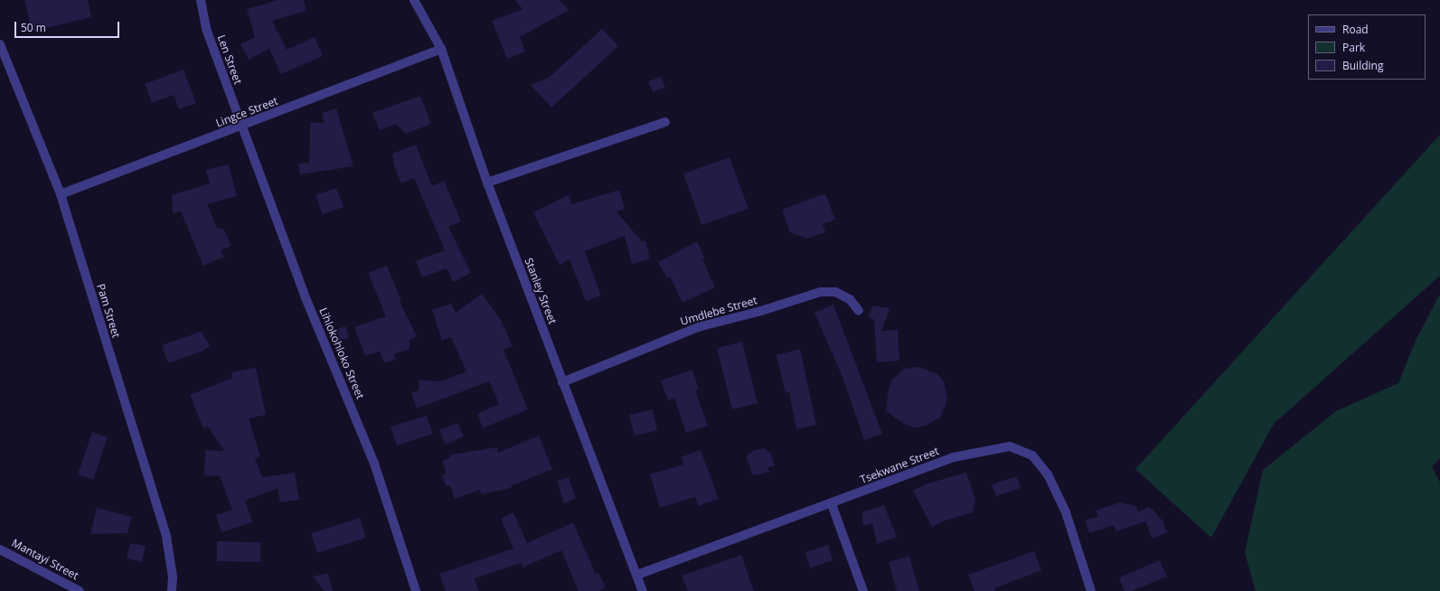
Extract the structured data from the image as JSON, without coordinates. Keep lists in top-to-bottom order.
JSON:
{
  "streets": {
    "street": [
      "Len Street",
      "Lingce Street",
      "Stanley Street",
      "Pam Street",
      "Umdlebe Street",
      "Lihlokohloko Street",
      "Tsekwane Street",
      "Mantayi Street"
    ]
  },
  "crossings": [
    ["Len Street", "Lingce Street"],
    ["Len Street", "Lihlokohloko Street"],
    ["Lingce Street", "Stanley Street"],
    ["Lingce Street", "Pam Street"],
    ["Lingce Street", "Lihlokohloko Street"],
    ["Stanley Street", "Umdlebe Street"],
    ["Stanley Street", "Tsekwane Street"]
  ],
  "legend": ["Road", "Park", "Building"],
  "scale_bar": "50 m"
}
